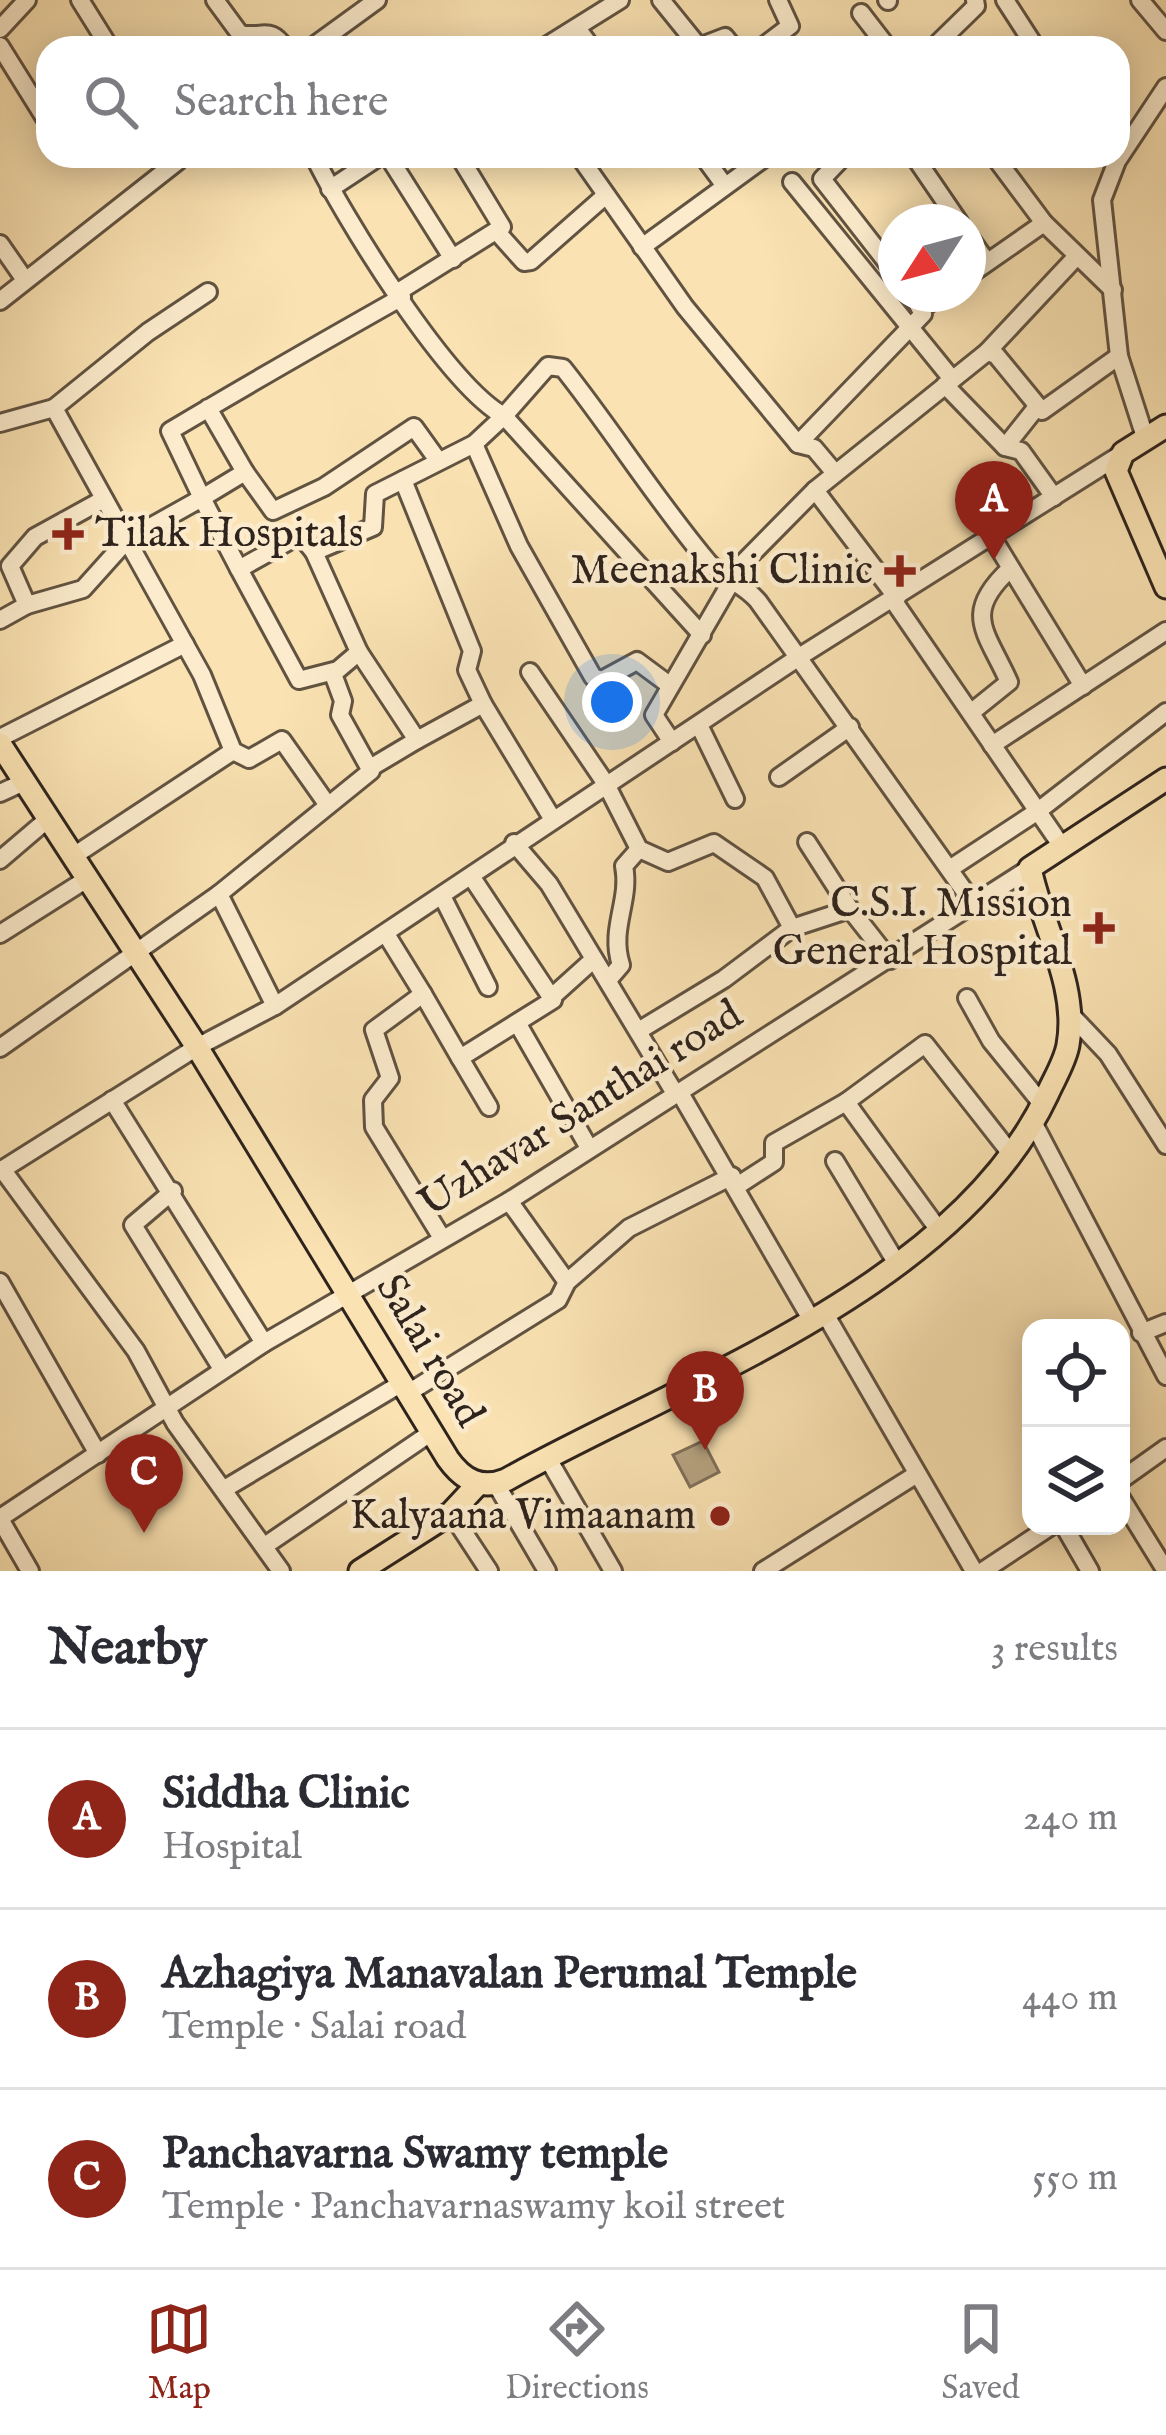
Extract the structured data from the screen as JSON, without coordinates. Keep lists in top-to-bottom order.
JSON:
{
  "streets": {
    "main road": ["Salai road"],
    "street": ["Uzhavar Santhai road"]
  },
  "crossings": [
    ["Uzhavar Santhai road", "Salai road"]
  ],
  "places": {
    "health": ["Tilak Hospitals", "Meenakshi Clinic", "C.S.I. Mission General Hospital"],
    "other": ["Kalyaana Vimaanam"]
  },
  "north": "bottom left",
  "page": {
    "search": "Search here",
    "pins": ["A", "B", "C"],
    "heading": ["Nearby", "3 results"],
    "list": [
      {
        "mark": "A",
        "name": "Siddha Clinic",
        "note": "Hospital",
        "value": "240 m"
      },
      {
        "mark": "B",
        "name": "Azhagiya Manavalan Perumal Temple",
        "note": "Temple · Salai road",
        "value": "440 m"
      },
      {
        "mark": "C",
        "name": "Panchavarna Swamy temple",
        "note": "Temple · Panchavarnaswamy koil street",
        "value": "550 m"
      }
    ],
    "nav": ["Map", "Directions", "Saved"]
  }
}
